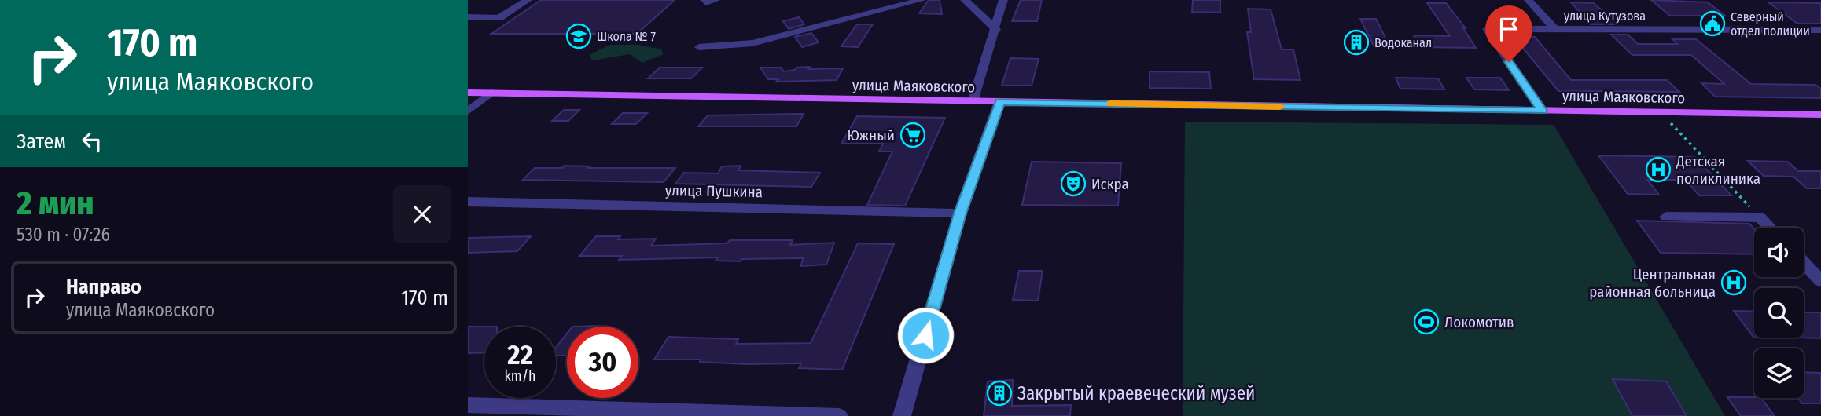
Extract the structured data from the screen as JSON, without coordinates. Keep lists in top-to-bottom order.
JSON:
{
  "streets": {
    "main road": ["улица Маяковского"],
    "street": ["улица Кутузова", "улица Пушкина"]
  },
  "crossings": [
    ["улица Кутузова", "улица Маяковского"]
  ],
  "places": {
    "public building": ["Северный отдел полиции"],
    "school or university": ["Школа № 7"],
    "building": ["Водоканал", "Закрытый краевеческий музей"],
    "supermarket": ["Южный"],
    "hospital": ["Детская поликлиника", "Центральная районная больница"],
    "theatre": ["Искра"],
    "sports": ["Локомотив"]
  },
  "page": {
    "turn": ["170 m", "улица Маяковского"],
    "then": "Затем",
    "heading": ["2 мин", "530 m · 07:26"],
    "list": [
      {
        "name": "Направо",
        "note": "улица Маяковского",
        "value": "170 m"
      }
    ],
    "speed": "22 km/h",
    "limit": "30"
  }
}
